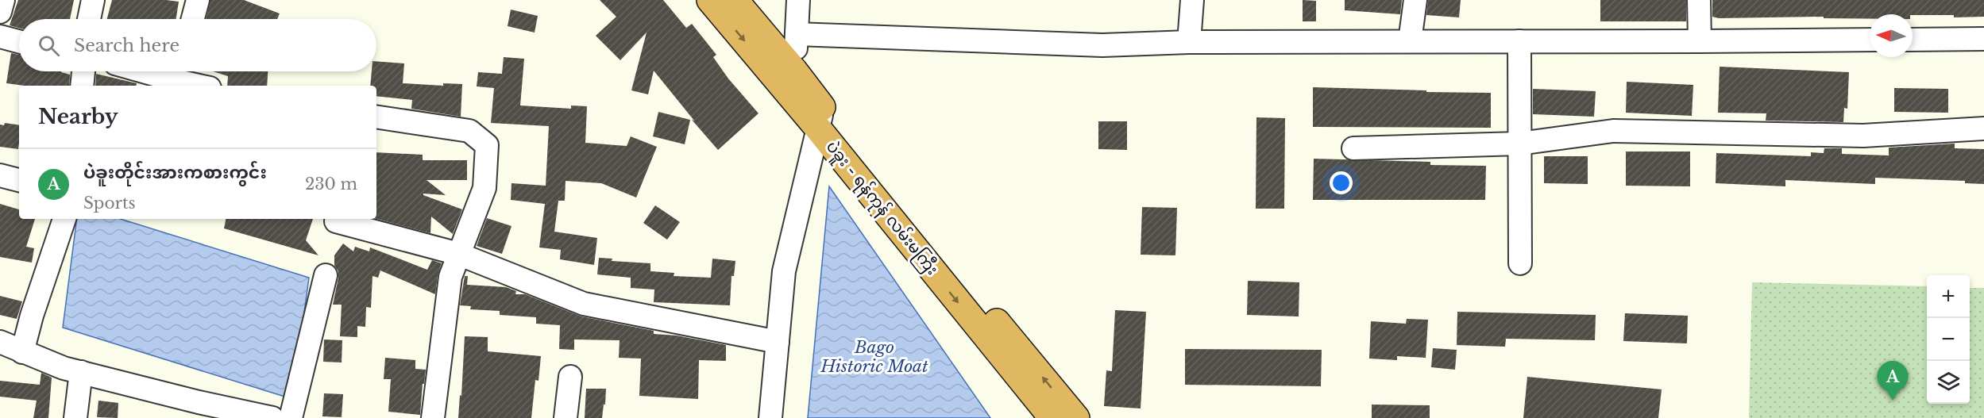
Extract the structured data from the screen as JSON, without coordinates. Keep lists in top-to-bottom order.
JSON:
{
  "streets": {
    "highway": ["ပဲခူး - ရန်ကုန် လမ်းမကြီး"]
  },
  "water": ["Bago Historic Moat"],
  "north": "left",
  "page": {
    "search": "Search here",
    "heading": "Nearby",
    "list": [
      {
        "mark": "A",
        "name": "ပဲခူးတိုင်းအားကစားကွင်း",
        "note": "Sports",
        "value": "230 m"
      }
    ],
    "map_buttons": ["+", "−"],
    "pins": "A"
  }
}
